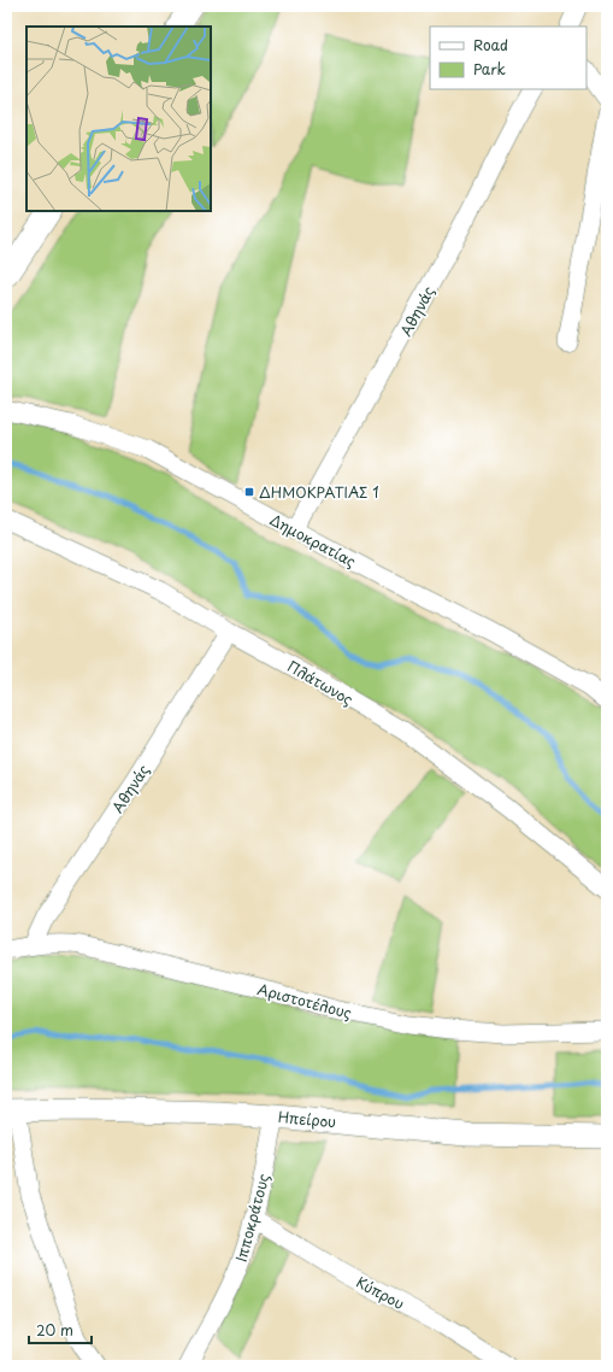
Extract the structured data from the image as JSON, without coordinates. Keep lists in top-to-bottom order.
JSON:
{
  "streets": {
    "street": [
      "Αθηνάς",
      "Δημοκρατίας",
      "Πλάτωνος",
      "Αριστοτέλους",
      "Ηπείρου",
      "Ιπποκράτους",
      "Κύπρου"
    ]
  },
  "crossings": [
    ["Αθηνάς", "Δημοκρατίας"],
    ["Αθηνάς", "Πλάτωνος"],
    ["Αθηνάς", "Αριστοτέλους"],
    ["Ηπείρου", "Ιπποκράτους"],
    ["Ιπποκράτους", "Κύπρου"]
  ],
  "places": {
    "transit": ["ΔΗΜΟΚΡΑΤΙΑΣ 1"]
  },
  "legend": ["Road", "Park"],
  "scale_bar": "20 m"
}
